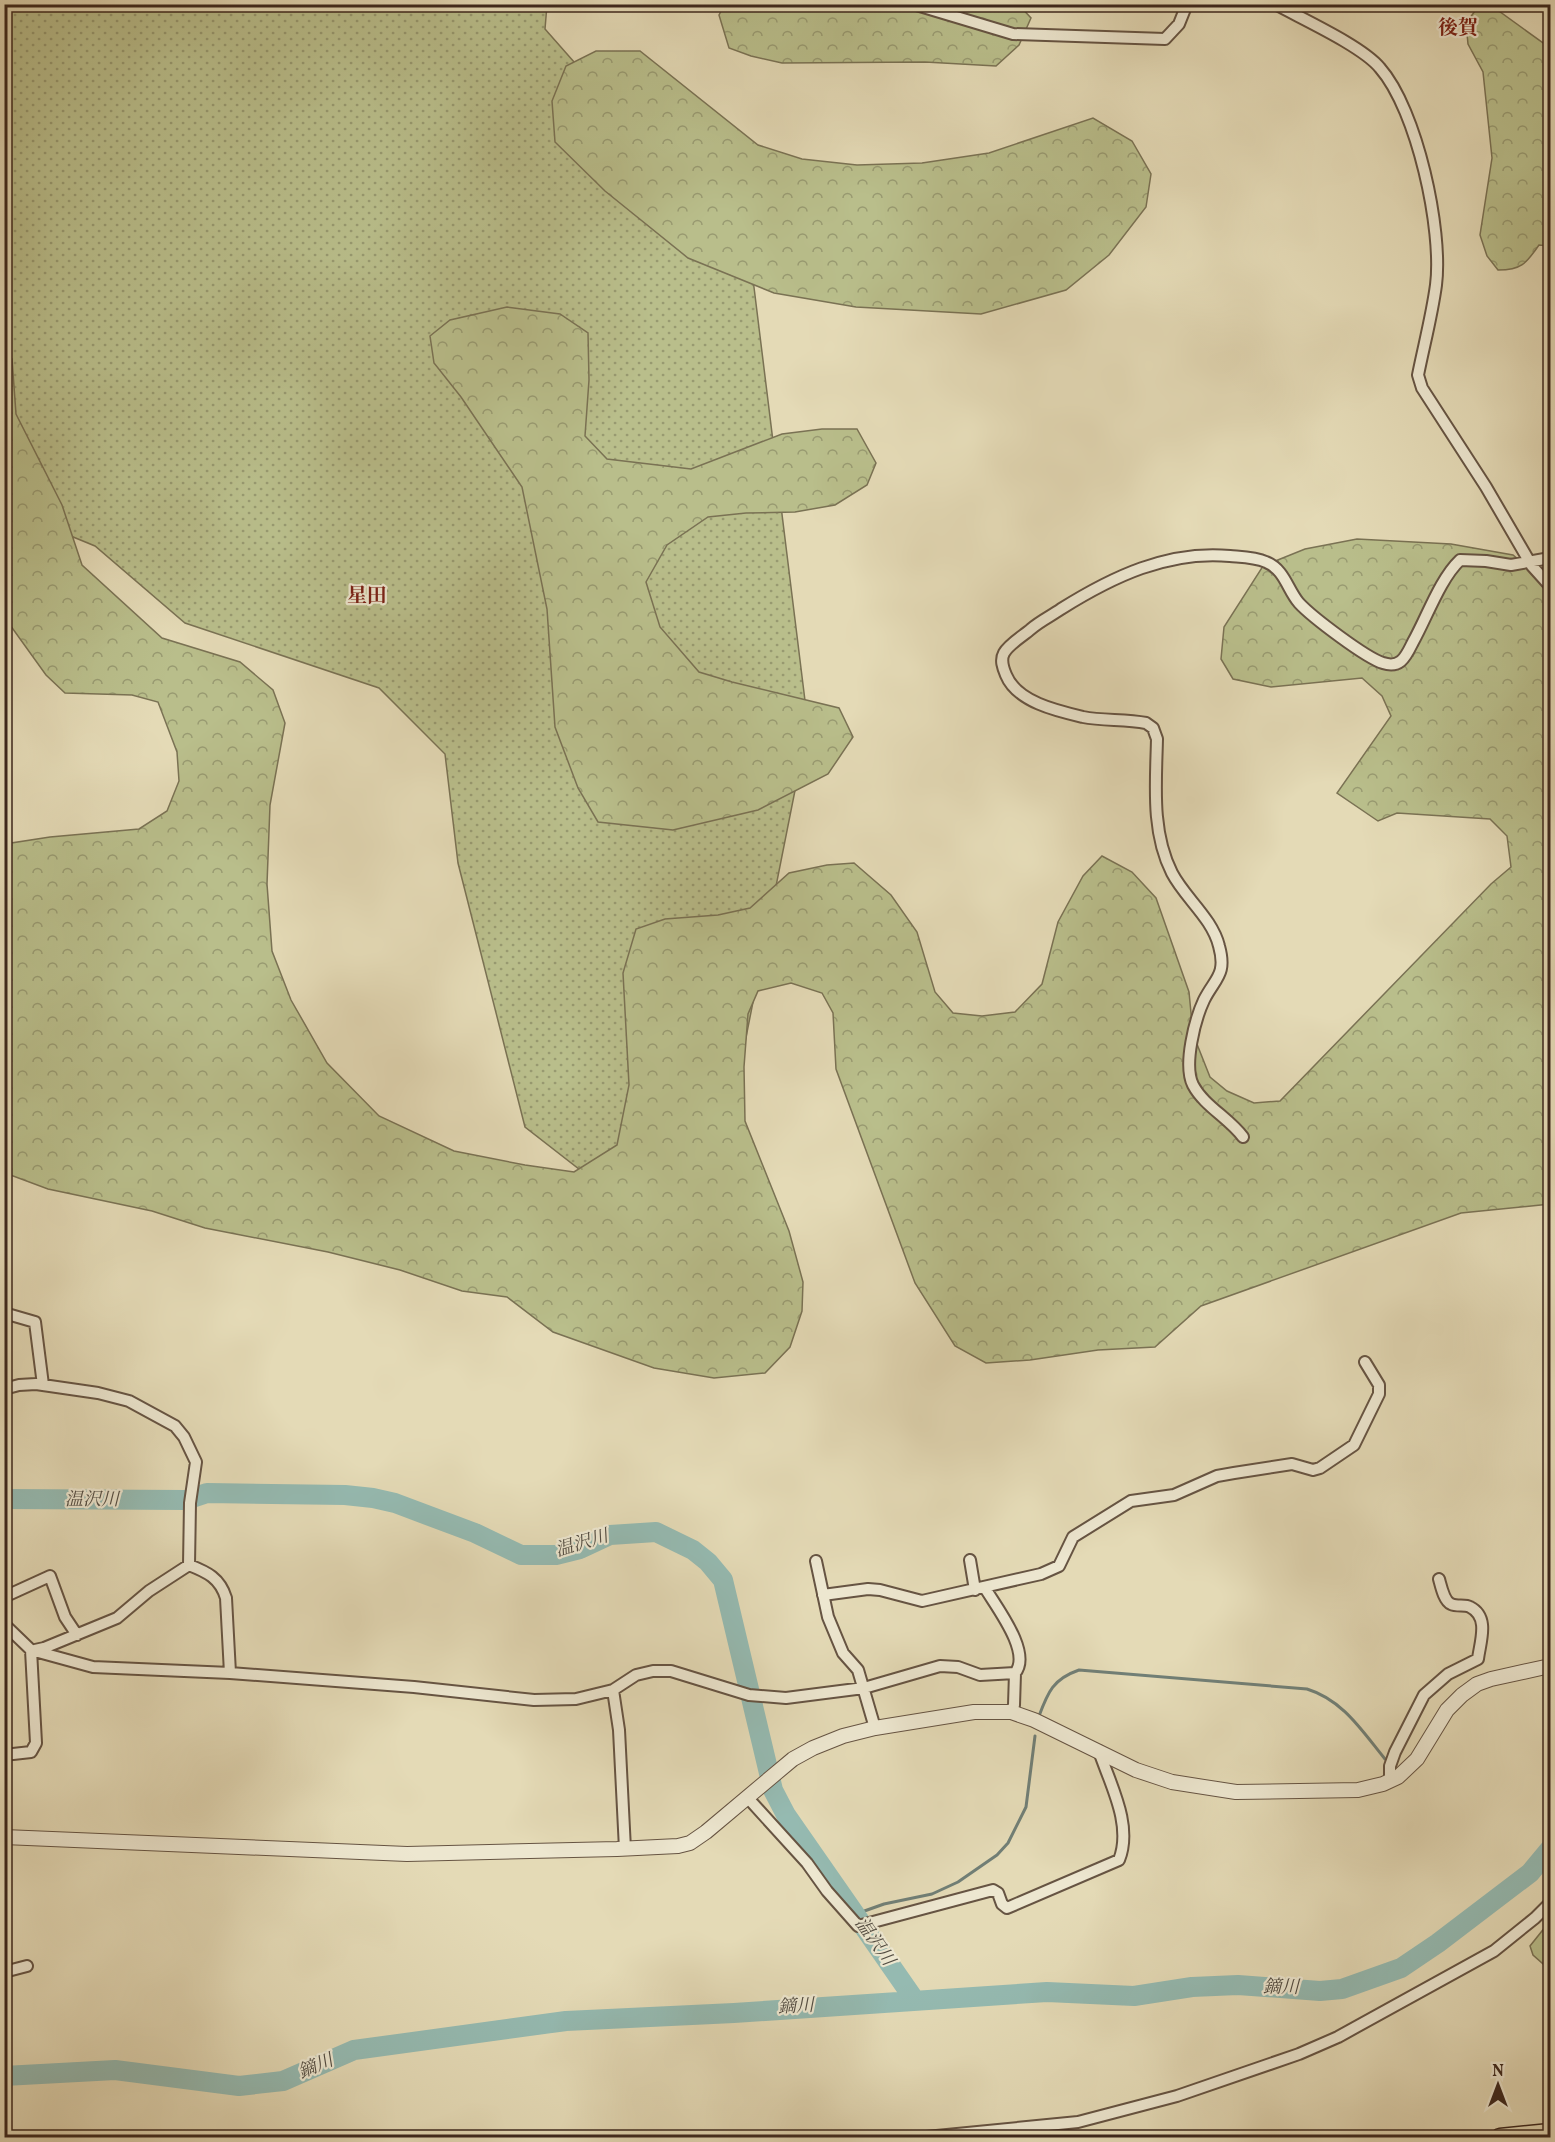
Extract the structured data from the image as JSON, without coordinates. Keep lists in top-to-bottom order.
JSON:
{
  "districts": ["後賀", "星田"],
  "water": ["温沢川", "鏑川"],
  "north": "top"
}
